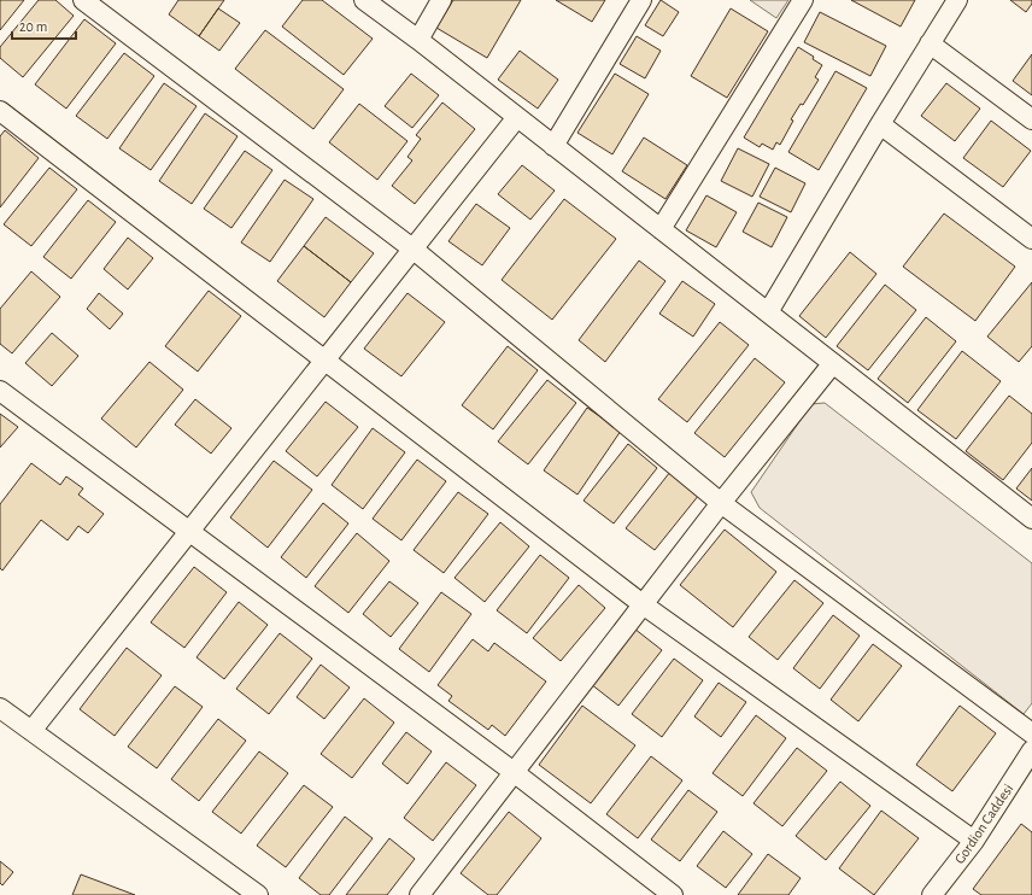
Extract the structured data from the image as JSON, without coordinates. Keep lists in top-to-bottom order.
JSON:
{
  "streets": {
    "street": ["Gordion Caddesi"]
  },
  "scale_bar": "20 m"
}
